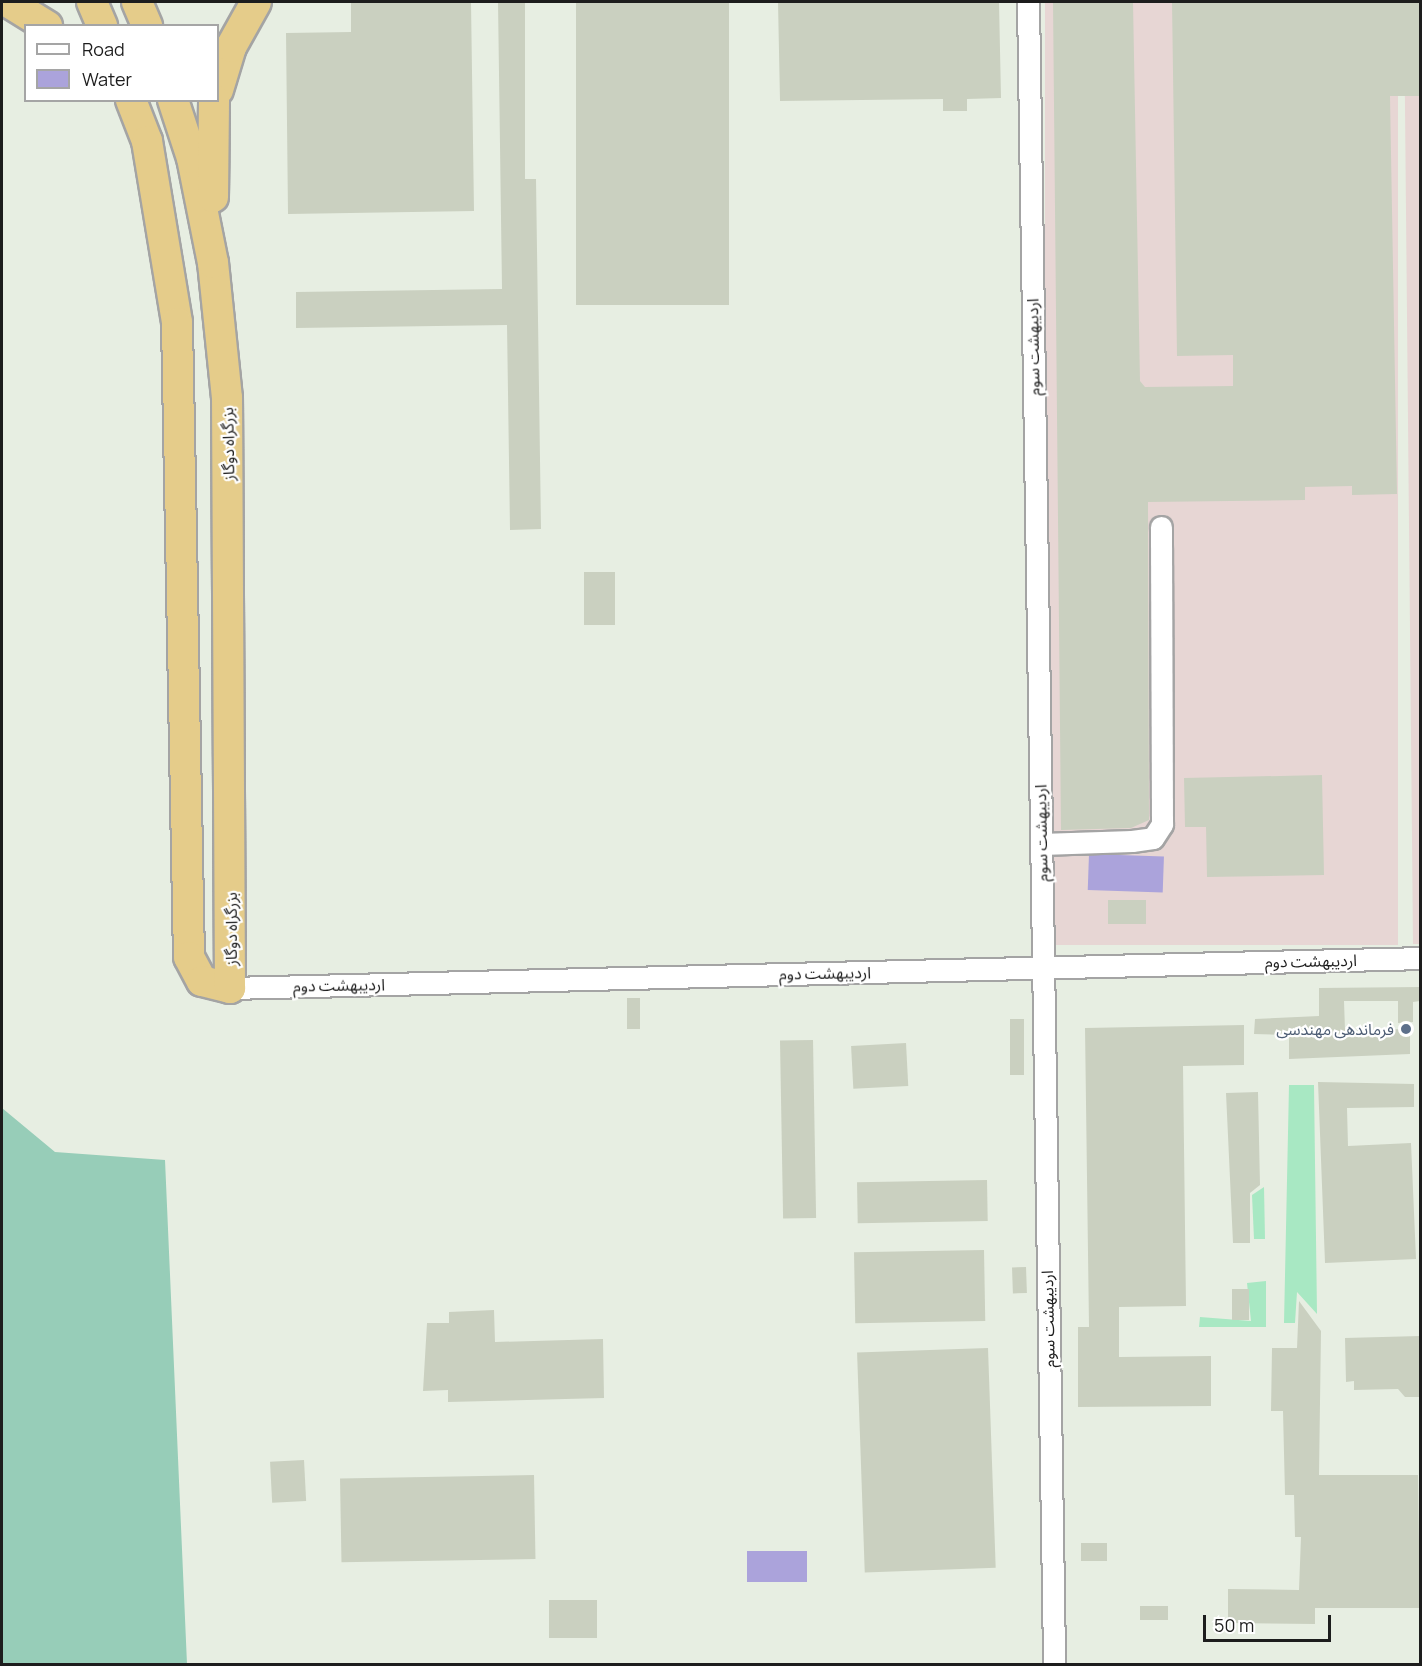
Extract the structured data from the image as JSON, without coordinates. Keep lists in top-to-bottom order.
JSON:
{
  "streets": {
    "highway": ["بزرگراه دوگاز"],
    "street": ["اردیبهشت سوم", "اردیبهشت دوم"]
  },
  "crossings": [
    ["اردیبهشت سوم", "اردیبهشت دوم"],
    ["بزرگراه دوگاز", "اردیبهشت دوم"]
  ],
  "places": ["فرماندهی مهندسی"],
  "legend": ["Road", "Water"],
  "scale_bar": "50 m"
}
